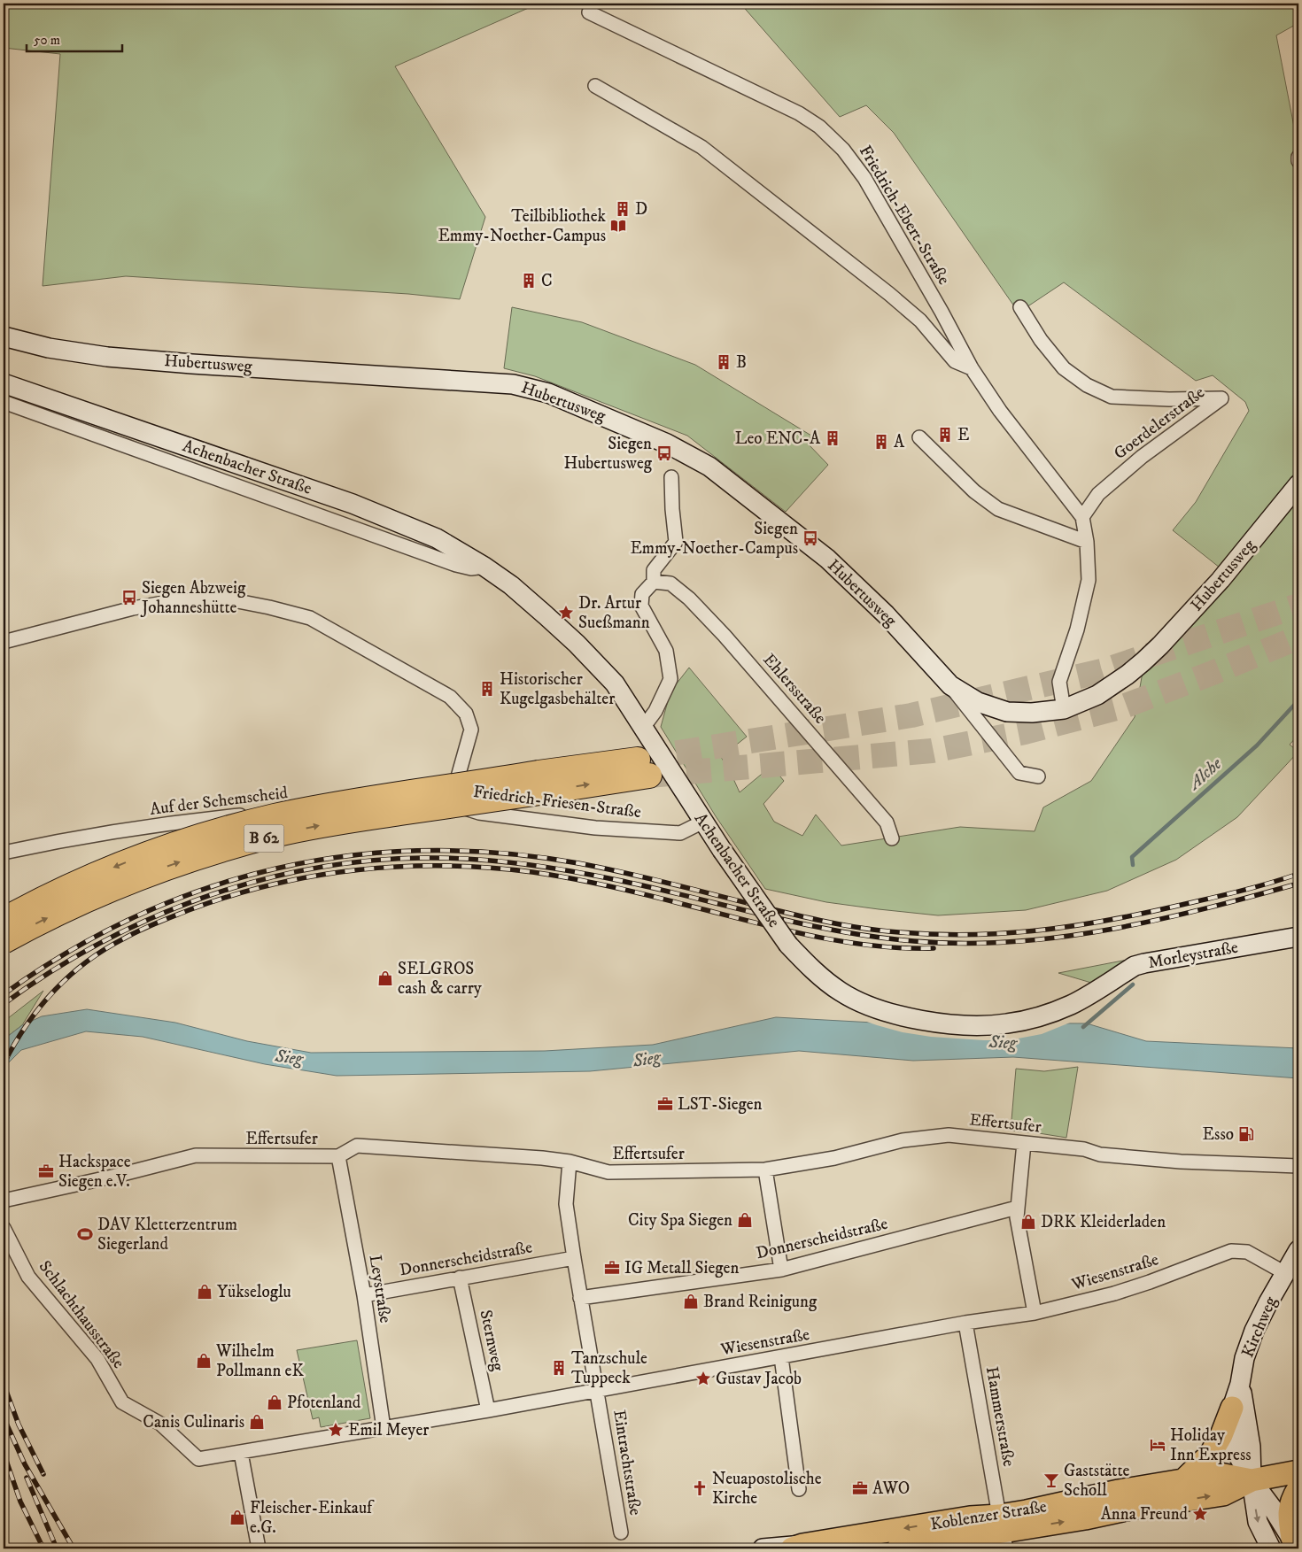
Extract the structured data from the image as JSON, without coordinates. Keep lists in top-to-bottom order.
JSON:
{
  "streets": {
    "highway": ["B 62"],
    "main road": [
      "Hubertusweg",
      "Achenbacher Straße",
      "Morleystraße",
      "Kirchweg",
      "Koblenzer Straße"
    ],
    "street": [
      "Friedrich-Ebert-Straße",
      "Goerdelerstraße",
      "Ehlersstraße",
      "Auf der Schemscheid",
      "Friedrich-Friesen-Straße",
      "Effertsufer",
      "Donnerscheidstraße",
      "Wiesenstraße",
      "Leystraße",
      "Schlachthausstraße",
      "Sternweg",
      "Hammerstraße",
      "Eintrachtstraße"
    ]
  },
  "crossings": [
    ["Friedrich-Ebert-Straße", "Hubertusweg"],
    ["Friedrich-Ebert-Straße", "Goerdelerstraße"],
    ["Achenbacher Straße", "Friedrich-Friesen-Straße"],
    ["Achenbacher Straße", "Morleystraße"],
    ["Auf der Schemscheid", "Friedrich-Friesen-Straße"],
    ["Auf der Schemscheid", "B 62"],
    ["Friedrich-Friesen-Straße", "B 62"],
    ["Effertsufer", "Leystraße"],
    ["Effertsufer", "Eintrachtstraße"],
    ["Donnerscheidstraße", "Leystraße"],
    ["Donnerscheidstraße", "Sternweg"],
    ["Donnerscheidstraße", "Eintrachtstraße"],
    ["Wiesenstraße", "Leystraße"],
    ["Wiesenstraße", "Schlachthausstraße"],
    ["Wiesenstraße", "Kirchweg"],
    ["Wiesenstraße", "Sternweg"],
    ["Wiesenstraße", "Hammerstraße"],
    ["Wiesenstraße", "Eintrachtstraße"],
    ["Kirchweg", "Koblenzer Straße"],
    ["Hammerstraße", "Koblenzer Straße"]
  ],
  "water": ["Alche", "Sieg"],
  "places": {
    "building": [
      "D",
      "C",
      "B",
      "E",
      "Leo ENC-A",
      "A",
      "Historischer Kugelgasbehälter",
      "Tanzschule Tuppeck"
    ],
    "library": ["Teilbibliothek Emmy-Noether-Campus"],
    "bus stop": ["Siegen Hubertusweg", "Siegen Emmy-Noether-Campus", "Siegen Abzweig Johanneshütte"],
    "place": [
      "Dr. Artur Sueßmann",
      "Gustav Jacob",
      "Emil Meyer",
      "Anna Freund"
    ],
    "shop": [
      "SELGROS cash & carry",
      "City Spa Siegen",
      "DRK Kleiderladen",
      "Yükseloglu",
      "Brand Reinigung",
      "Wilhelm Pollmann eK",
      "Pfotenland",
      "Canis Culinaris",
      "Fleischer-Einkauf e.G."
    ],
    "office": [
      "LST-Siegen",
      "Hackspace Siegen e.V.",
      "IG Metall Siegen",
      "AWO"
    ],
    "fuel station": ["Esso"],
    "sports": ["DAV Kletterzentrum Siegerland"],
    "hotel": ["Holiday Inn Express"],
    "bar": ["Gaststätte Scholl"],
    "church": ["Neuapostolische Kirche"]
  },
  "scale_bar": "50 m"
}
